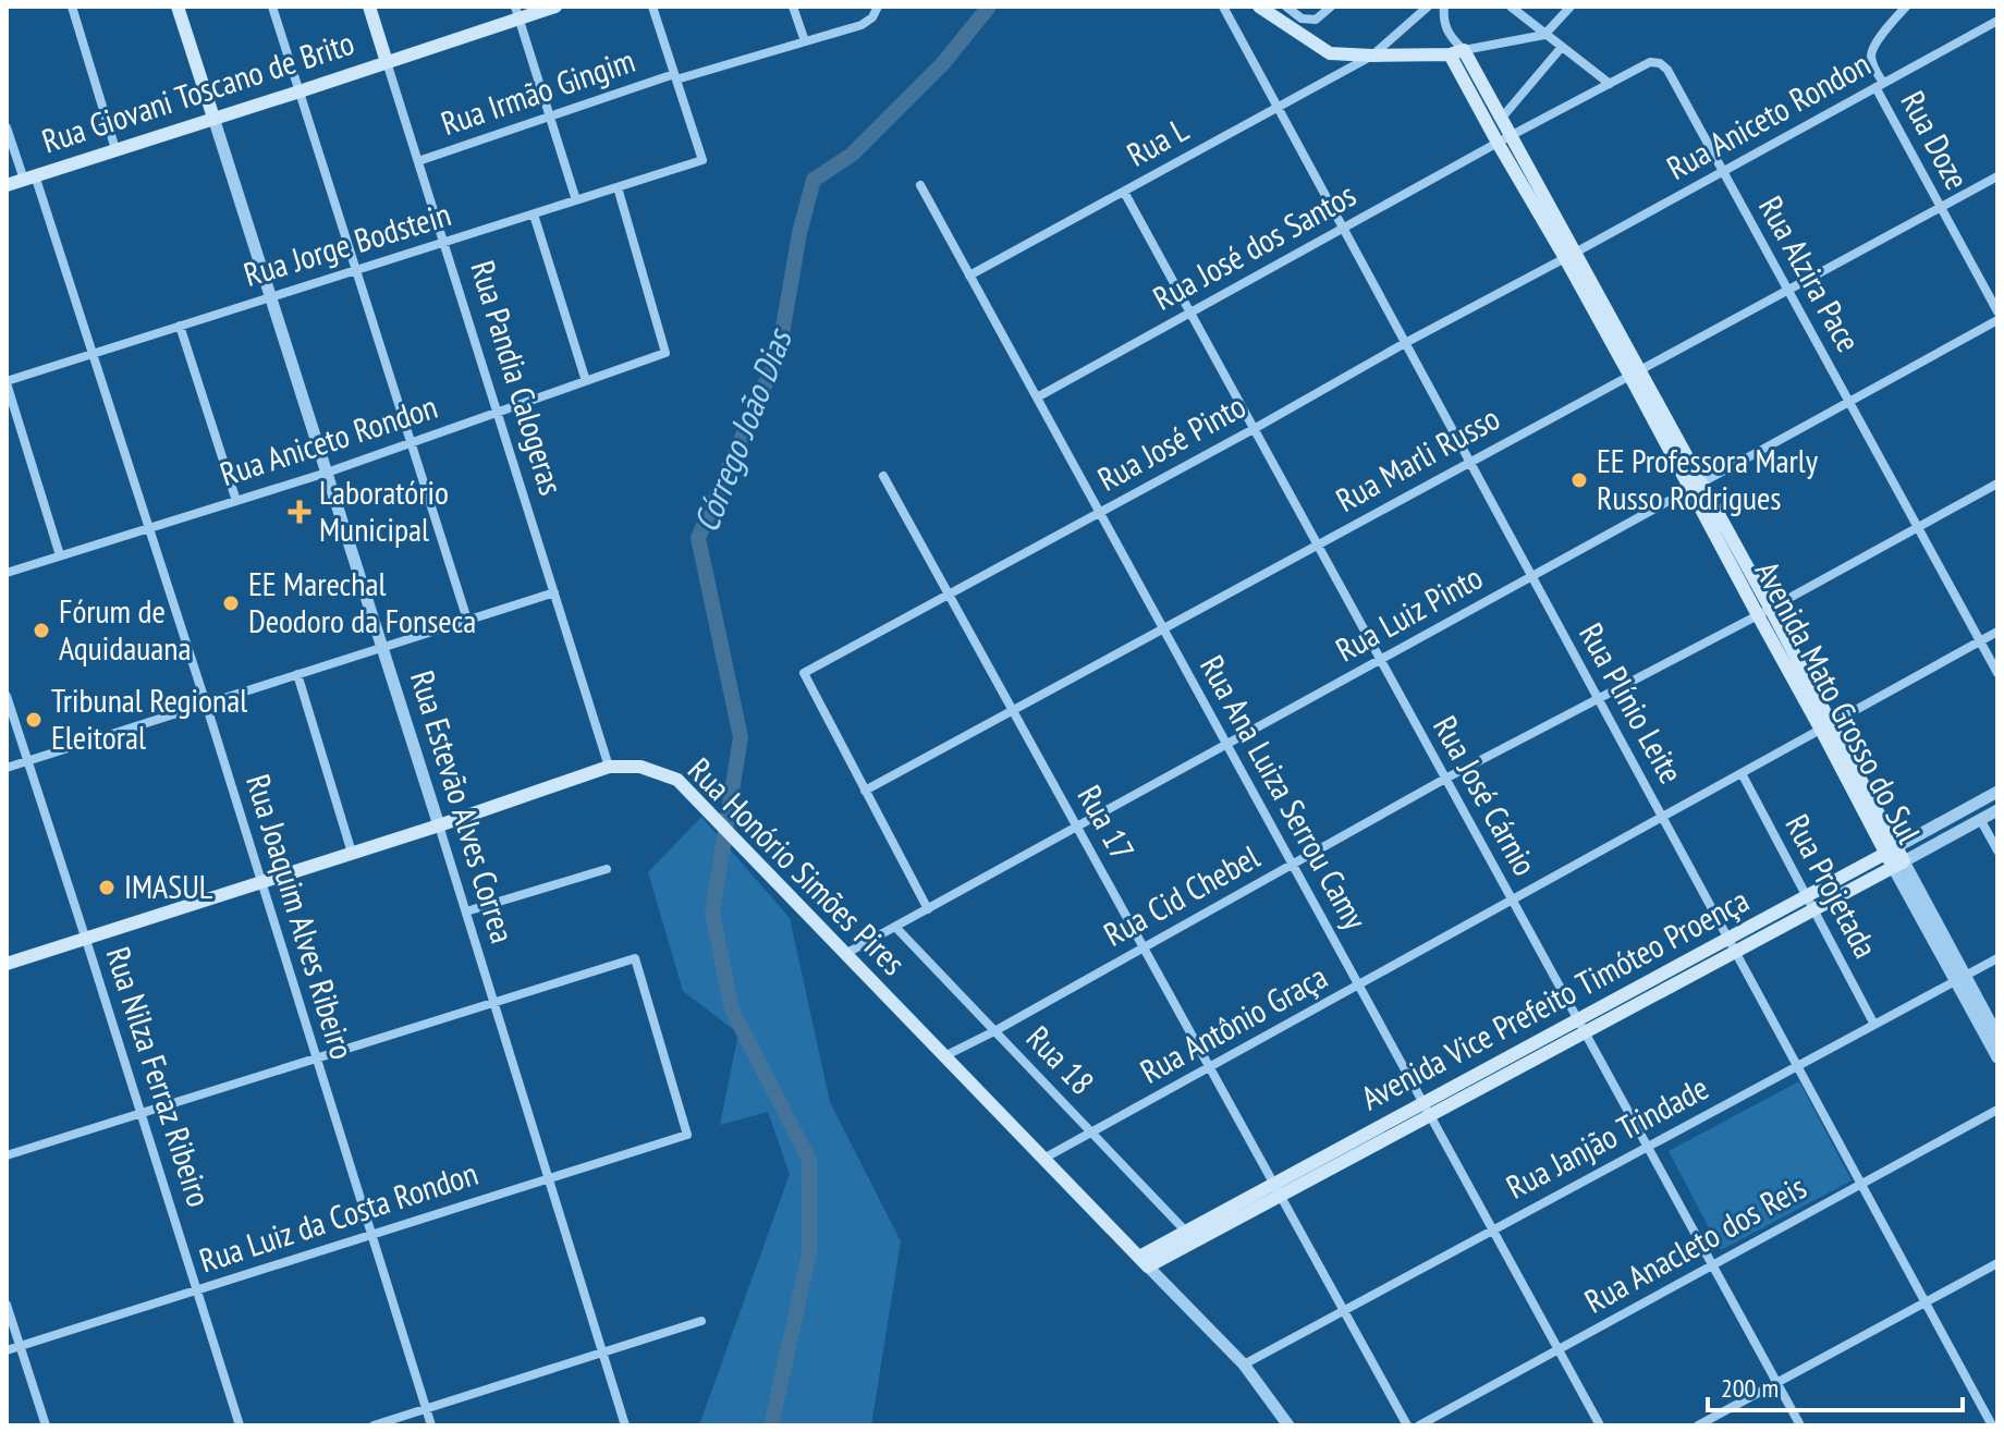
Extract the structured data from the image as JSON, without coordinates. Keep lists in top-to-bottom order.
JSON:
{
  "streets": {
    "main road": [
      "Rua Giovani Toscano de Brito",
      "Rua Pandia Calogeras",
      "Avenida Mato Grosso do Sul",
      "Rua Estevão Alves Correa",
      "Rua Honório Simões Pires",
      "Avenida Vice Prefeito Timóteo Proença"
    ],
    "street": [
      "Rua Irmão Gingim",
      "Rua Aniceto Rondon",
      "Rua Doze",
      "Rua L",
      "Rua Jorge Bodstein",
      "Rua José dos Santos",
      "Rua Alzira Pace",
      "Rua José Pinto",
      "Rua Marli Russo",
      "Rua Luiz Pinto",
      "Rua Plínio Leite",
      "Rua Ana Luiza Serrou Camy",
      "Rua José Cárnio",
      "Rua 17",
      "Rua Projetada",
      "Rua Cid Chebel",
      "Rua Joaquim Alves Ribeiro",
      "Rua Antônio Graça",
      "Rua 18",
      "Rua Nilza Ferraz Ribeiro",
      "Rua Janjão Trindade",
      "Rua Luiz da Costa Rondon",
      "Rua Anacleto dos Reis"
    ]
  },
  "crossings": [
    ["Rua Giovani Toscano de Brito", "Rua Pandia Calogeras"],
    ["Rua Giovani Toscano de Brito", "Rua Estevão Alves Correa"],
    ["Rua Giovani Toscano de Brito", "Rua Joaquim Alves Ribeiro"],
    ["Rua Irmão Gingim", "Rua Jorge Bodstein"],
    ["Rua Irmão Gingim", "Rua Pandia Calogeras"],
    ["Rua Aniceto Rondon", "Rua Doze"],
    ["Rua Aniceto Rondon", "Rua Jorge Bodstein"],
    ["Rua Aniceto Rondon", "Rua Alzira Pace"],
    ["Rua Aniceto Rondon", "Rua Pandia Calogeras"],
    ["Rua Aniceto Rondon", "Rua José Pinto"],
    ["Rua Aniceto Rondon", "Avenida Mato Grosso do Sul"],
    ["Rua Aniceto Rondon", "Rua Estevão Alves Correa"],
    ["Rua Aniceto Rondon", "Rua Joaquim Alves Ribeiro"],
    ["Rua Doze", "Rua Marli Russo"],
    ["Rua L", "Rua Plínio Leite"],
    ["Rua L", "Rua Ana Luiza Serrou Camy"],
    ["Rua L", "Rua José Cárnio"],
    ["Rua Jorge Bodstein", "Rua Pandia Calogeras"],
    ["Rua Jorge Bodstein", "Rua Estevão Alves Correa"],
    ["Rua Jorge Bodstein", "Rua Joaquim Alves Ribeiro"],
    ["Rua José dos Santos", "Rua Alzira Pace"],
    ["Rua José dos Santos", "Avenida Mato Grosso do Sul"],
    ["Rua José dos Santos", "Rua Plínio Leite"],
    ["Rua José dos Santos", "Rua Ana Luiza Serrou Camy"],
    ["Rua José dos Santos", "Rua José Cárnio"],
    ["Rua Alzira Pace", "Rua Marli Russo"],
    ["Rua Alzira Pace", "Rua Luiz Pinto"],
    ["Rua Alzira Pace", "Avenida Mato Grosso do Sul"],
    ["Rua Alzira Pace", "Rua Cid Chebel"],
    ["Rua Alzira Pace", "Rua Antônio Graça"],
    ["Rua Pandia Calogeras", "Rua Honório Simões Pires"],
    ["Rua José Pinto", "Rua Marli Russo"],
    ["Rua José Pinto", "Avenida Mato Grosso do Sul"],
    ["Rua José Pinto", "Rua Plínio Leite"],
    ["Rua José Pinto", "Rua Ana Luiza Serrou Camy"],
    ["Rua José Pinto", "Rua José Cárnio"],
    ["Rua José Pinto", "Rua 17"],
    ["Rua Marli Russo", "Avenida Mato Grosso do Sul"],
    ["Rua Marli Russo", "Rua Plínio Leite"],
    ["Rua Marli Russo", "Rua Ana Luiza Serrou Camy"],
    ["Rua Marli Russo", "Rua José Cárnio"],
    ["Rua Marli Russo", "Rua 17"],
    ["Rua Luiz Pinto", "Avenida Mato Grosso do Sul"],
    ["Rua Luiz Pinto", "Rua Plínio Leite"],
    ["Rua Luiz Pinto", "Rua Ana Luiza Serrou Camy"],
    ["Rua Luiz Pinto", "Rua José Cárnio"],
    ["Rua Luiz Pinto", "Rua 17"],
    ["Rua Luiz Pinto", "Rua Honório Simões Pires"],
    ["Rua Luiz Pinto", "Rua 18"],
    ["Avenida Mato Grosso do Sul", "Rua Cid Chebel"],
    ["Avenida Mato Grosso do Sul", "Avenida Vice Prefeito Timóteo Proença"],
    ["Avenida Mato Grosso do Sul", "Rua Antônio Graça"],
    ["Avenida Mato Grosso do Sul", "Rua Janjão Trindade"],
    ["Rua Plínio Leite", "Rua Cid Chebel"],
    ["Rua Plínio Leite", "Avenida Vice Prefeito Timóteo Proença"],
    ["Rua Plínio Leite", "Rua Antônio Graça"],
    ["Rua Plínio Leite", "Rua Janjão Trindade"],
    ["Rua Plínio Leite", "Rua Anacleto dos Reis"],
    ["Rua Ana Luiza Serrou Camy", "Rua Cid Chebel"],
    ["Rua Ana Luiza Serrou Camy", "Avenida Vice Prefeito Timóteo Proença"],
    ["Rua Ana Luiza Serrou Camy", "Rua Antônio Graça"],
    ["Rua Ana Luiza Serrou Camy", "Rua Janjão Trindade"],
    ["Rua Ana Luiza Serrou Camy", "Rua Anacleto dos Reis"],
    ["Rua José Cárnio", "Rua Cid Chebel"],
    ["Rua José Cárnio", "Avenida Vice Prefeito Timóteo Proença"],
    ["Rua José Cárnio", "Rua Antônio Graça"],
    ["Rua José Cárnio", "Rua Janjão Trindade"],
    ["Rua José Cárnio", "Rua Anacleto dos Reis"],
    ["Rua Estevão Alves Correa", "Rua Honório Simões Pires"],
    ["Rua Estevão Alves Correa", "Rua Luiz da Costa Rondon"],
    ["Rua 17", "Rua Cid Chebel"],
    ["Rua 17", "Avenida Vice Prefeito Timóteo Proença"],
    ["Rua 17", "Rua Antônio Graça"],
    ["Rua 17", "Rua Janjão Trindade"],
    ["Rua Honório Simões Pires", "Rua Cid Chebel"],
    ["Rua Honório Simões Pires", "Rua Joaquim Alves Ribeiro"],
    ["Rua Honório Simões Pires", "Avenida Vice Prefeito Timóteo Proença"],
    ["Rua Honório Simões Pires", "Rua Antônio Graça"],
    ["Rua Honório Simões Pires", "Rua Nilza Ferraz Ribeiro"],
    ["Rua Honório Simões Pires", "Rua Janjão Trindade"],
    ["Rua Projetada", "Avenida Vice Prefeito Timóteo Proença"],
    ["Rua Projetada", "Rua Antônio Graça"],
    ["Rua Projetada", "Rua Janjão Trindade"],
    ["Rua Cid Chebel", "Rua 18"],
    ["Rua Joaquim Alves Ribeiro", "Rua Luiz da Costa Rondon"],
    ["Avenida Vice Prefeito Timóteo Proença", "Rua 18"],
    ["Rua Antônio Graça", "Rua 18"],
    ["Rua Nilza Ferraz Ribeiro", "Rua Luiz da Costa Rondon"]
  ],
  "water": ["Córrego João Dias"],
  "places": {
    "other": [
      "EE Professora Marly Russo Rodrigues",
      "EE Marechal Deodoro da Fonseca",
      "Fórum de Aquidauana",
      "Tribunal Regional Eleitoral",
      "IMASUL"
    ],
    "health": ["Laboratório Municipal"]
  },
  "scale_bar": "200 m"
}
